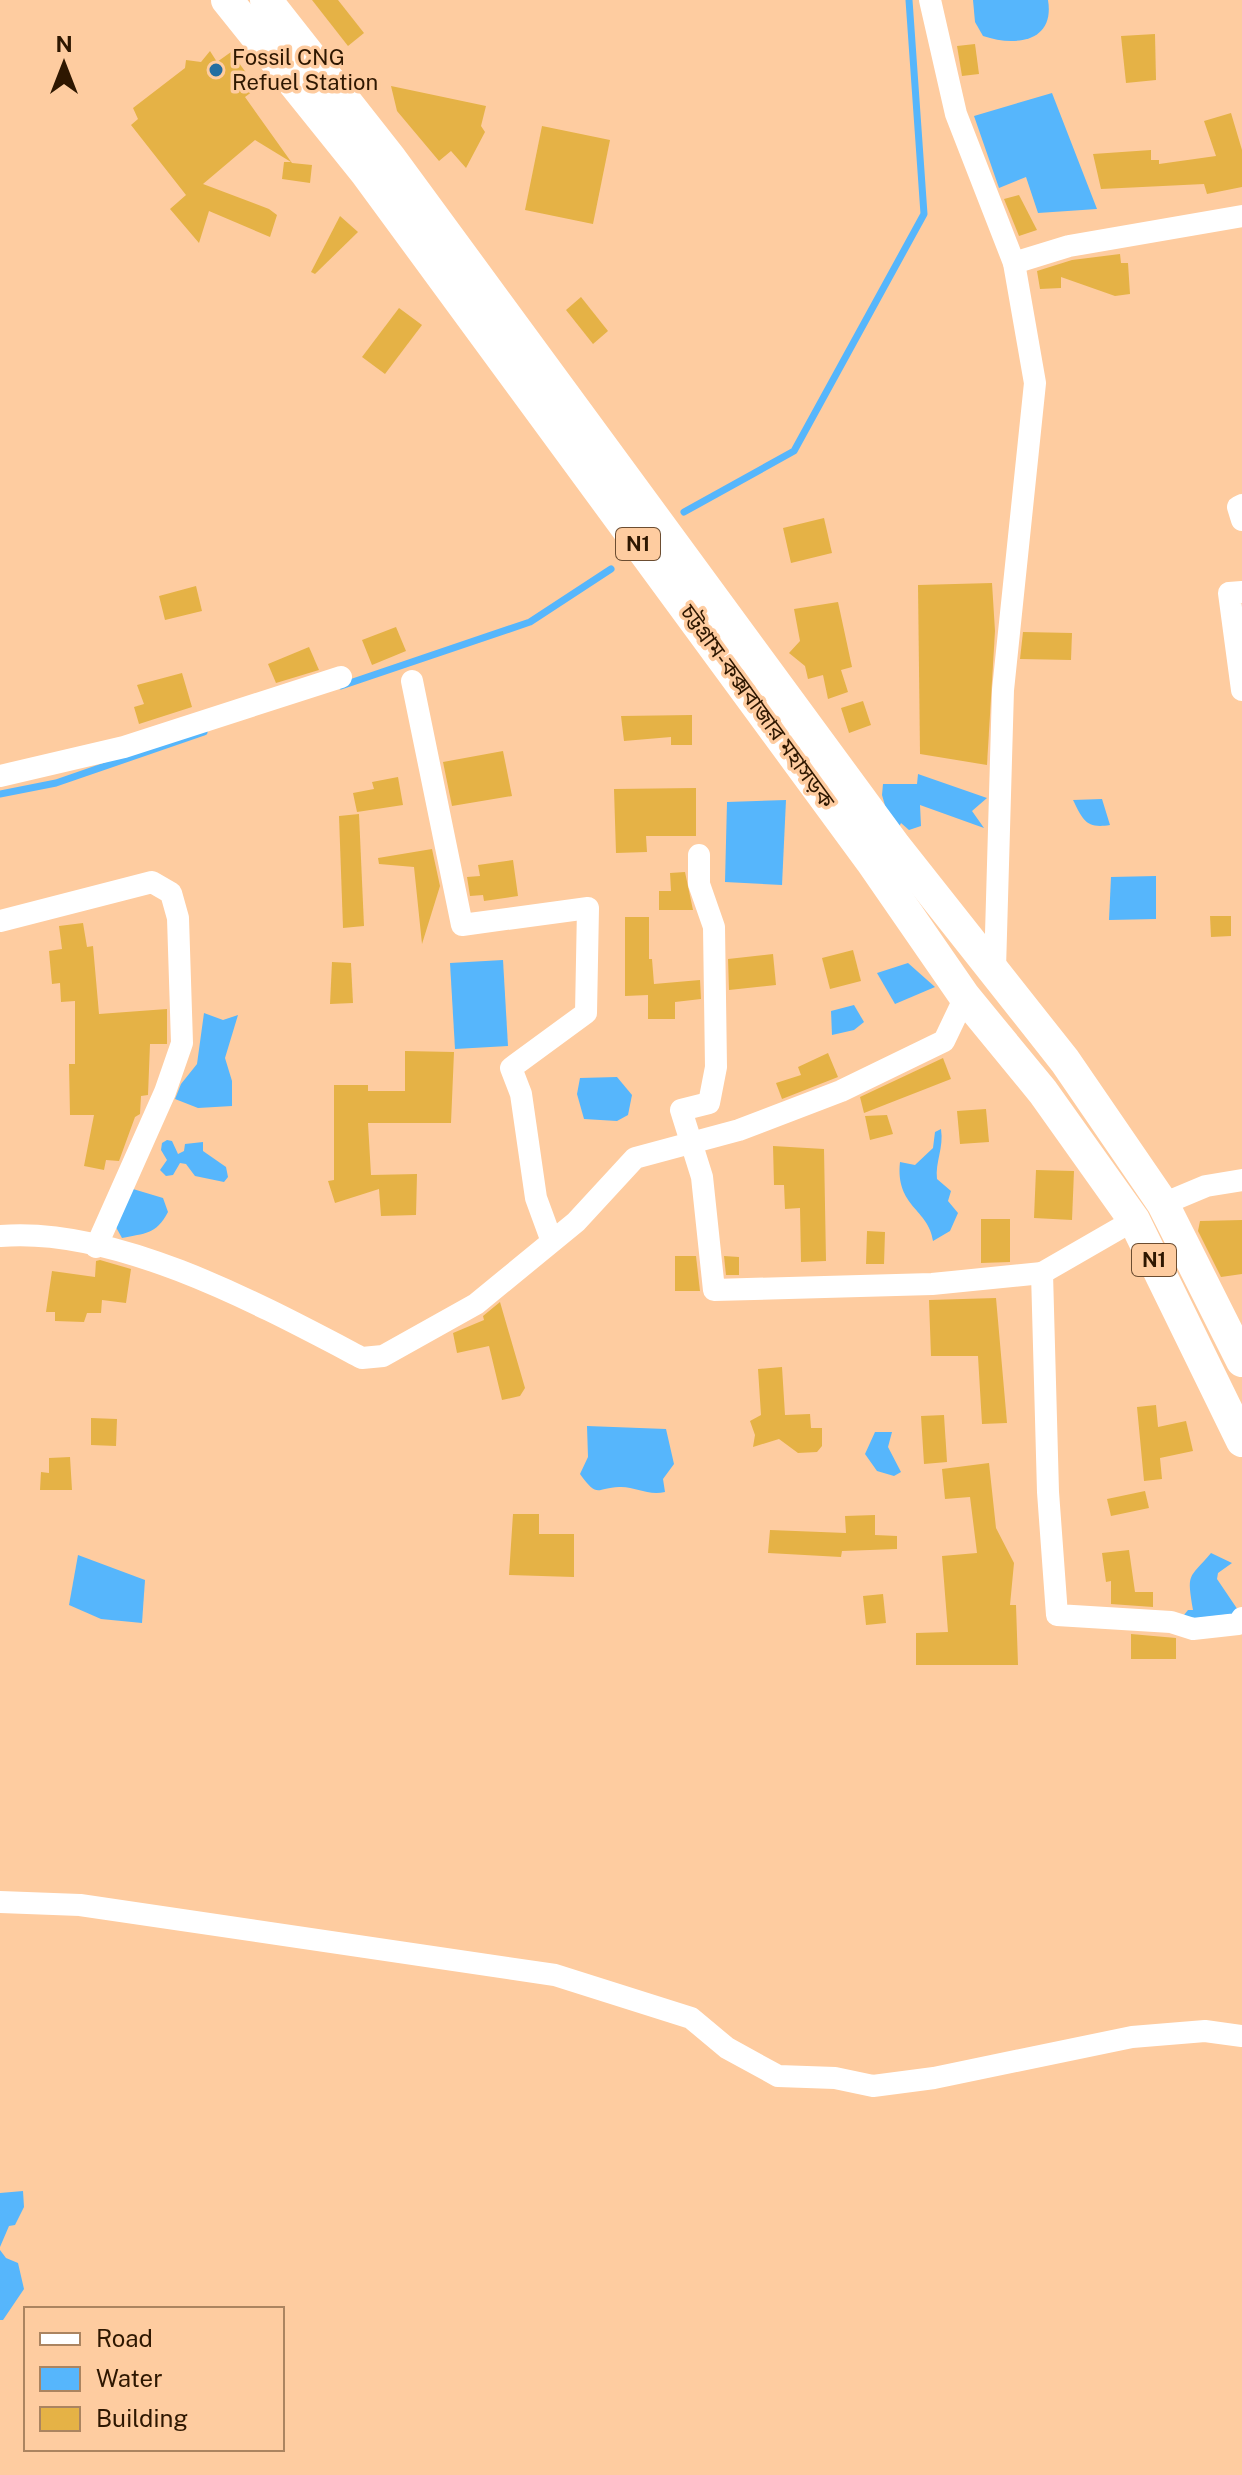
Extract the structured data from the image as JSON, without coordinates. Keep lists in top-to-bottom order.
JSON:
{
  "streets": {
    "highway": ["N1", "চট্টগ্রাম-কক্সবাজার মহাসড়ক"]
  },
  "places": ["Fossil CNG Refuel Station"],
  "legend": ["Road", "Water", "Building"],
  "north": "top"
}
